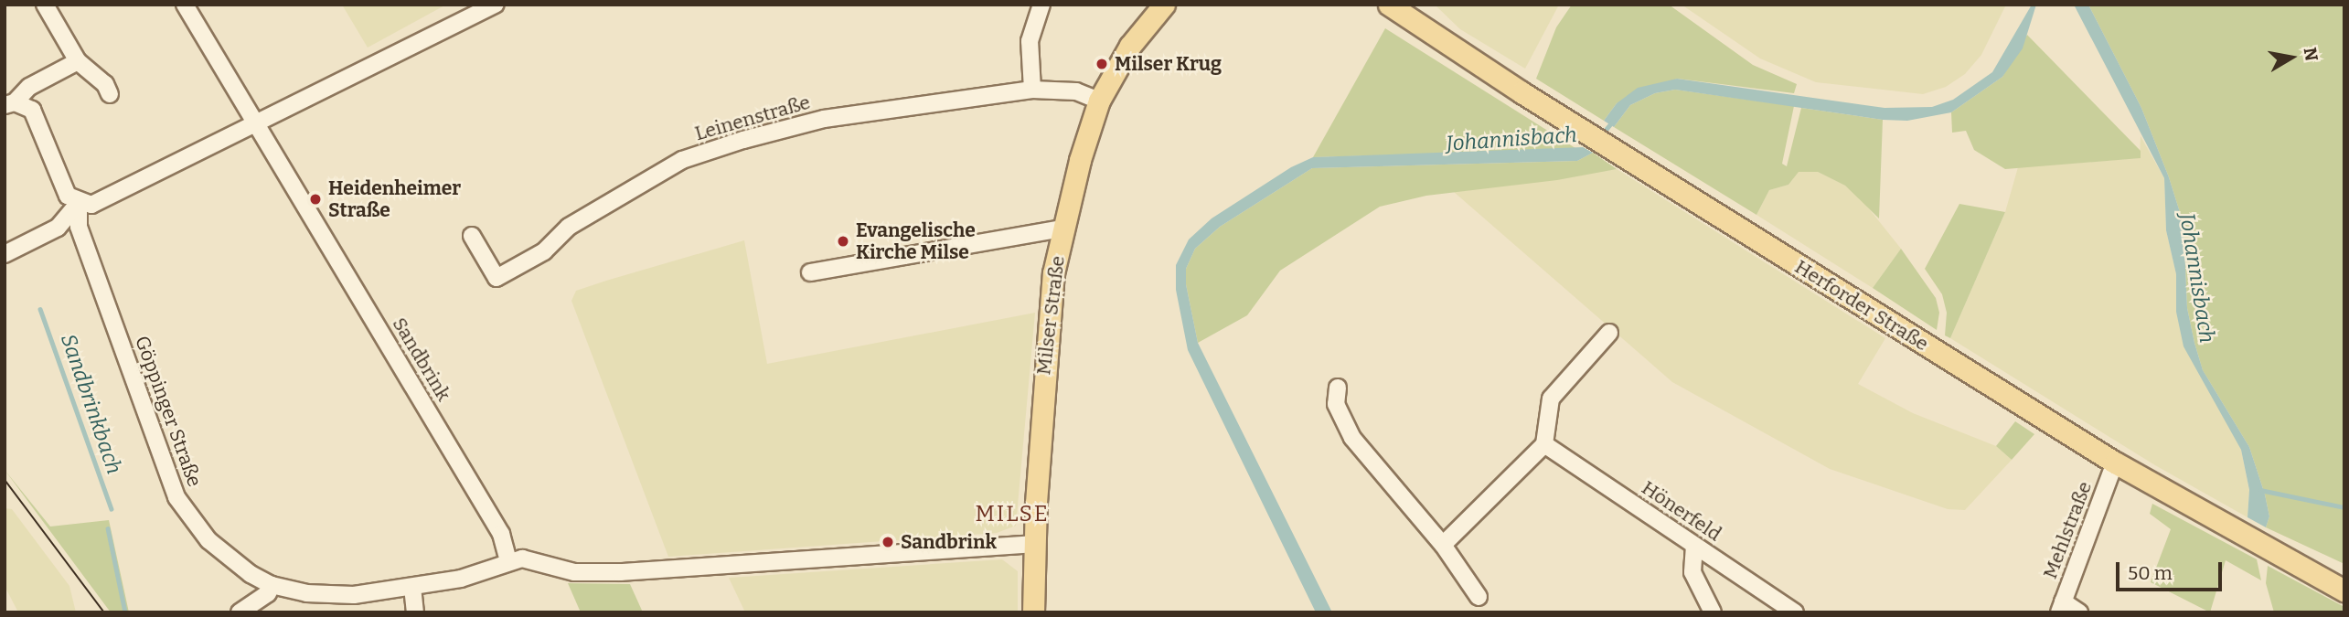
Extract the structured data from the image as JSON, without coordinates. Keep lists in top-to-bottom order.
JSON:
{
  "streets": {
    "main road": ["Herforder Straße", "Milser Straße"],
    "street": [
      "Leinenstraße",
      "Sandbrink",
      "Göppinger Straße",
      "Hönerfeld",
      "Mehlstraße"
    ]
  },
  "crossings": [
    ["Leinenstraße", "Milser Straße"],
    ["Herforder Straße", "Mehlstraße"],
    ["Sandbrink", "Göppinger Straße"]
  ],
  "districts": ["MILSE"],
  "water": ["Johannisbach", "Sandbrinkbach"],
  "places": [
    "Milser Krug",
    "Heidenheimer Straße",
    "Evangelische Kirche Milse",
    "Sandbrink"
  ],
  "scale_bar": "50 m",
  "north": "right"
}
